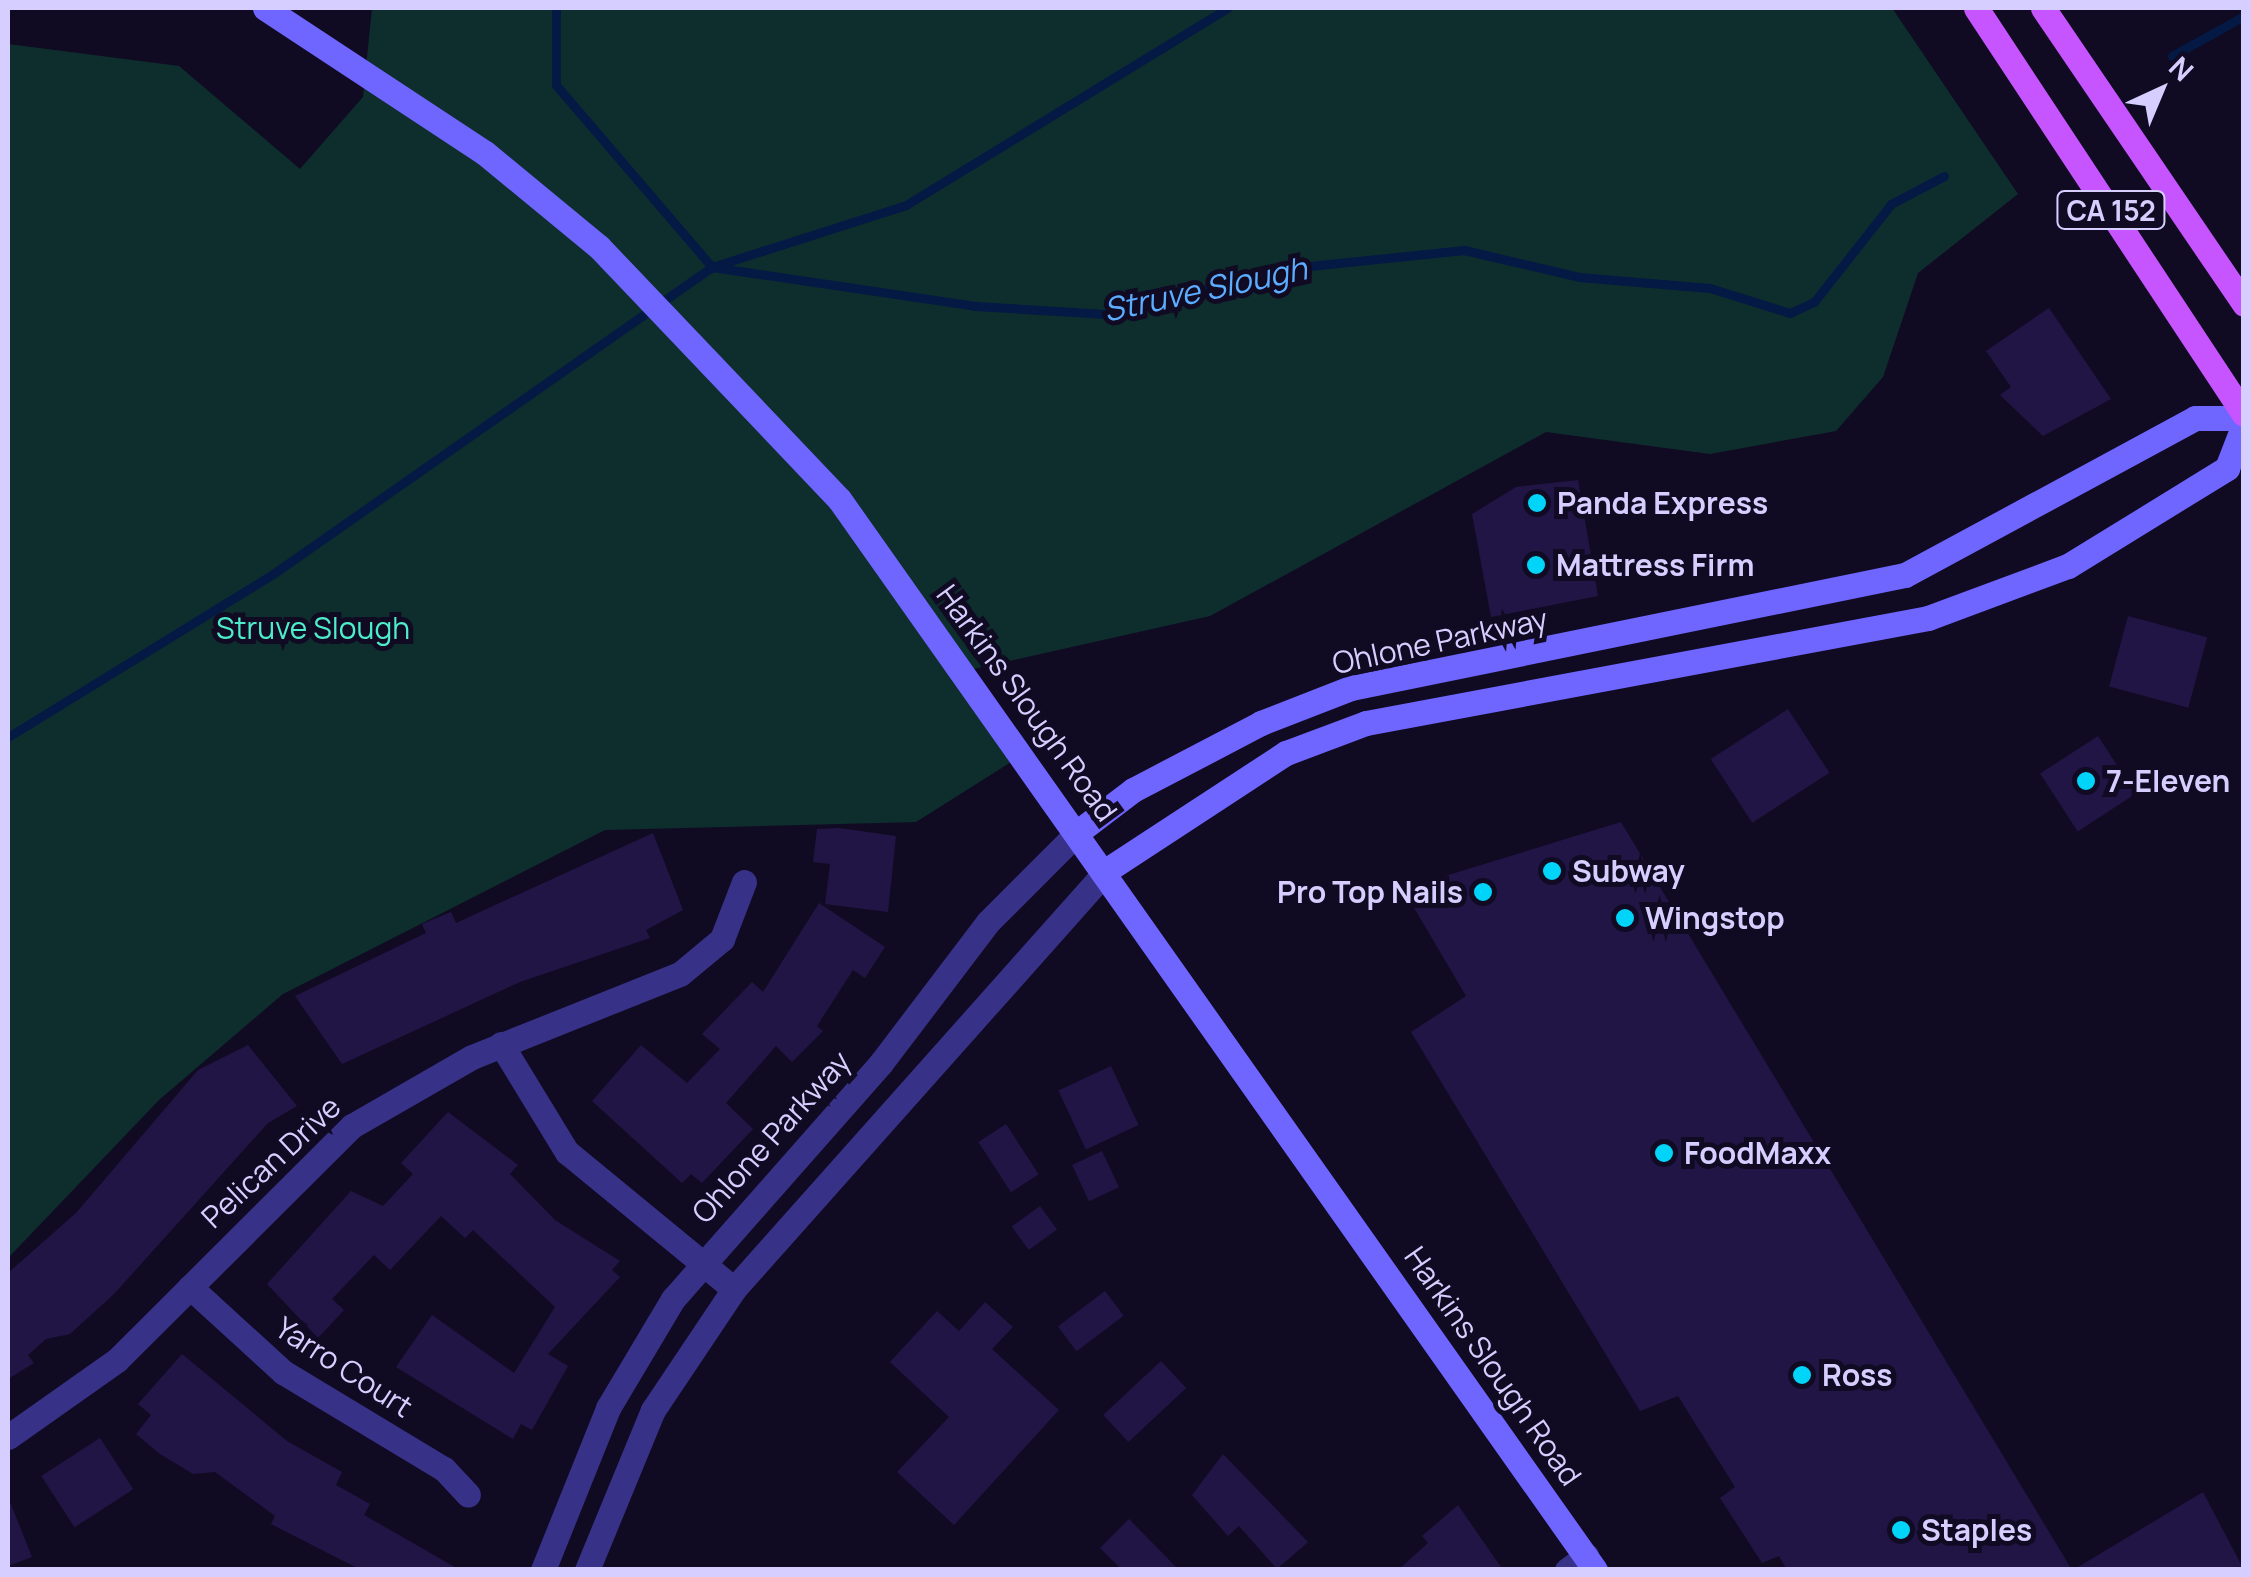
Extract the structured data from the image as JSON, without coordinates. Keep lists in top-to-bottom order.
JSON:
{
  "streets": {
    "main road": ["CA 152", "Ohlone Parkway", "Harkins Slough Road"],
    "street": ["Pelican Drive", "Yarro Court"]
  },
  "crossings": [
    ["CA 152", "Ohlone Parkway"],
    ["Ohlone Parkway", "Harkins Slough Road"],
    ["Pelican Drive", "Yarro Court"]
  ],
  "water": ["Struve Slough"],
  "parks": ["Struve Slough"],
  "places": [
    "Panda Express",
    "Mattress Firm",
    "7-Eleven",
    "Subway",
    "Pro Top Nails",
    "Wingstop",
    "FoodMaxx",
    "Ross",
    "Staples"
  ],
  "north": "top right"
}
